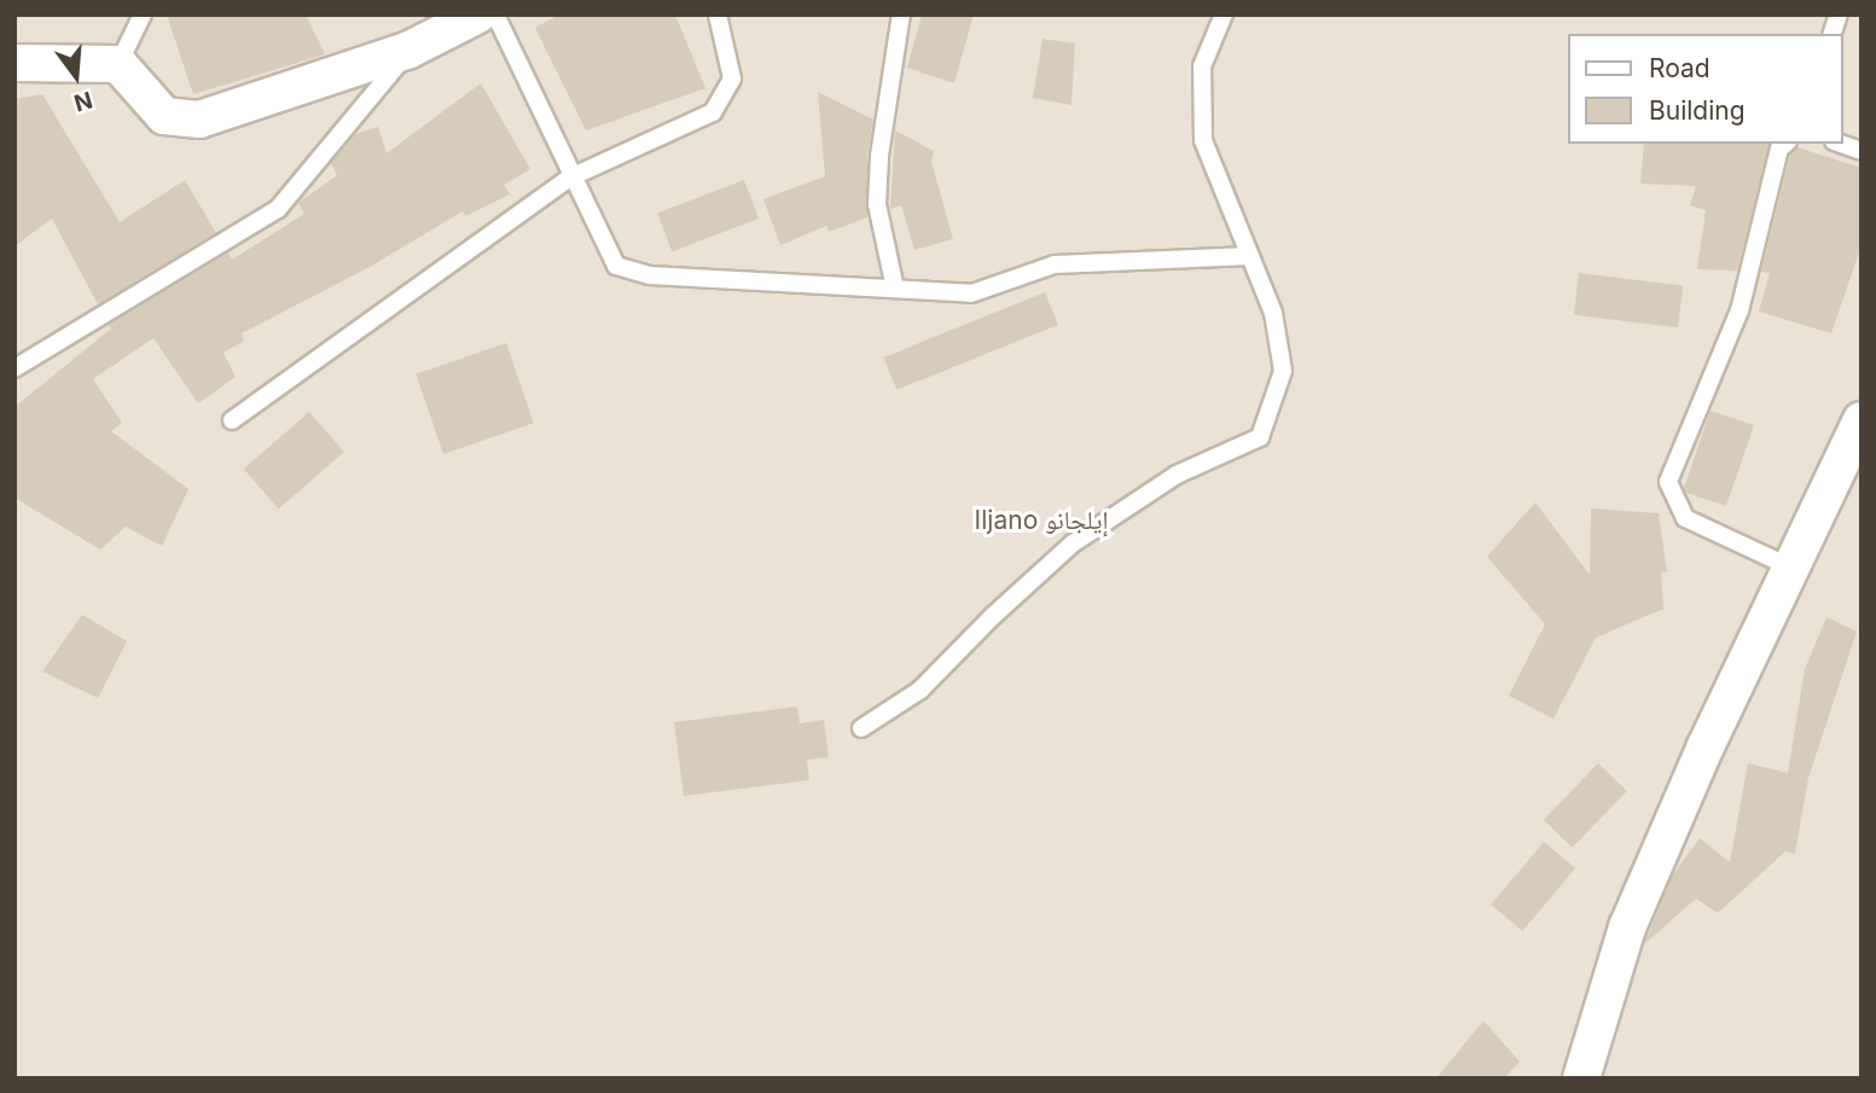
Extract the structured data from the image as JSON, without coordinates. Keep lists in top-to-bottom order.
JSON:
{
  "districts": ["Iljano إيلجانو"],
  "legend": ["Road", "Building"],
  "north": "bottom"
}
